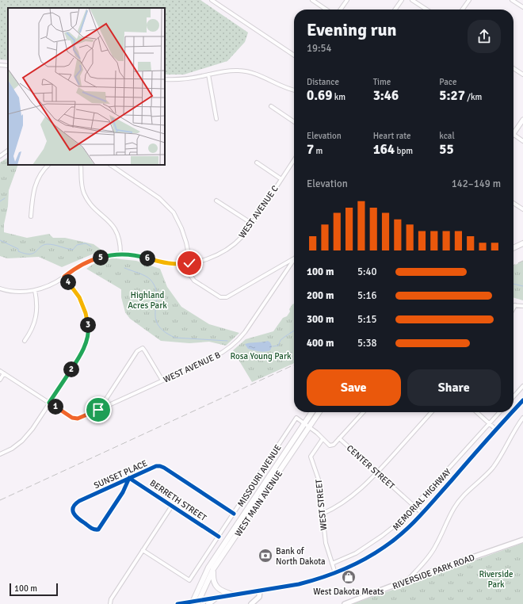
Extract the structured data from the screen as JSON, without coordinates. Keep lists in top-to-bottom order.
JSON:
{
  "streets": {
    "main road": ["WEST MAIN AVENUE", "RIVERSIDE PARK ROAD"],
    "street": [
      "WEST AVENUE C",
      "WEST AVENUE B",
      "CENTER STREET",
      "SUNSET PLACE",
      "MISSOURI AVENUE",
      "MEMORIAL HIGHWAY",
      "BERRETH STREET",
      "WEST STREET"
    ]
  },
  "crossings": [
    ["CENTER STREET", "MISSOURI AVENUE"],
    ["CENTER STREET", "MEMORIAL HIGHWAY"],
    ["CENTER STREET", "WEST MAIN AVENUE"],
    ["CENTER STREET", "WEST STREET"],
    ["SUNSET PLACE", "MISSOURI AVENUE"],
    ["SUNSET PLACE", "BERRETH STREET"],
    ["MISSOURI AVENUE", "BERRETH STREET"],
    ["MEMORIAL HIGHWAY", "WEST MAIN AVENUE"],
    ["MEMORIAL HIGHWAY", "WEST STREET"]
  ],
  "parks": ["Highland Acres Park", "Rosa Young Park", "Riverside Park"],
  "places": {
    "bank": ["Bank of North Dakota"],
    "shop": ["West Dakota Meats"]
  },
  "scale_bar": "100 m",
  "page": {
    "heading": ["Evening run", "19:54"],
    "stats": [
      ["Distance", "0.69 km"],
      ["Time", "3:46"],
      ["Pace", "5:27 /km"],
      ["Elevation", "7 m"],
      ["Heart rate", "164 bpm"],
      ["kcal", "55"]
    ],
    "chart": ["Elevation", "142–149 m"],
    "pins": [
      "5",
      "6",
      "4",
      "3",
      "2",
      "1"
    ],
    "list": [
      {
        "name": "100 m",
        "note": "5:40"
      },
      {
        "name": "200 m",
        "note": "5:16"
      },
      {
        "name": "300 m",
        "note": "5:15"
      },
      {
        "name": "400 m",
        "note": "5:38"
      }
    ],
    "buttons": ["Save", "Share"],
    "scale": "100 m"
  }
}
